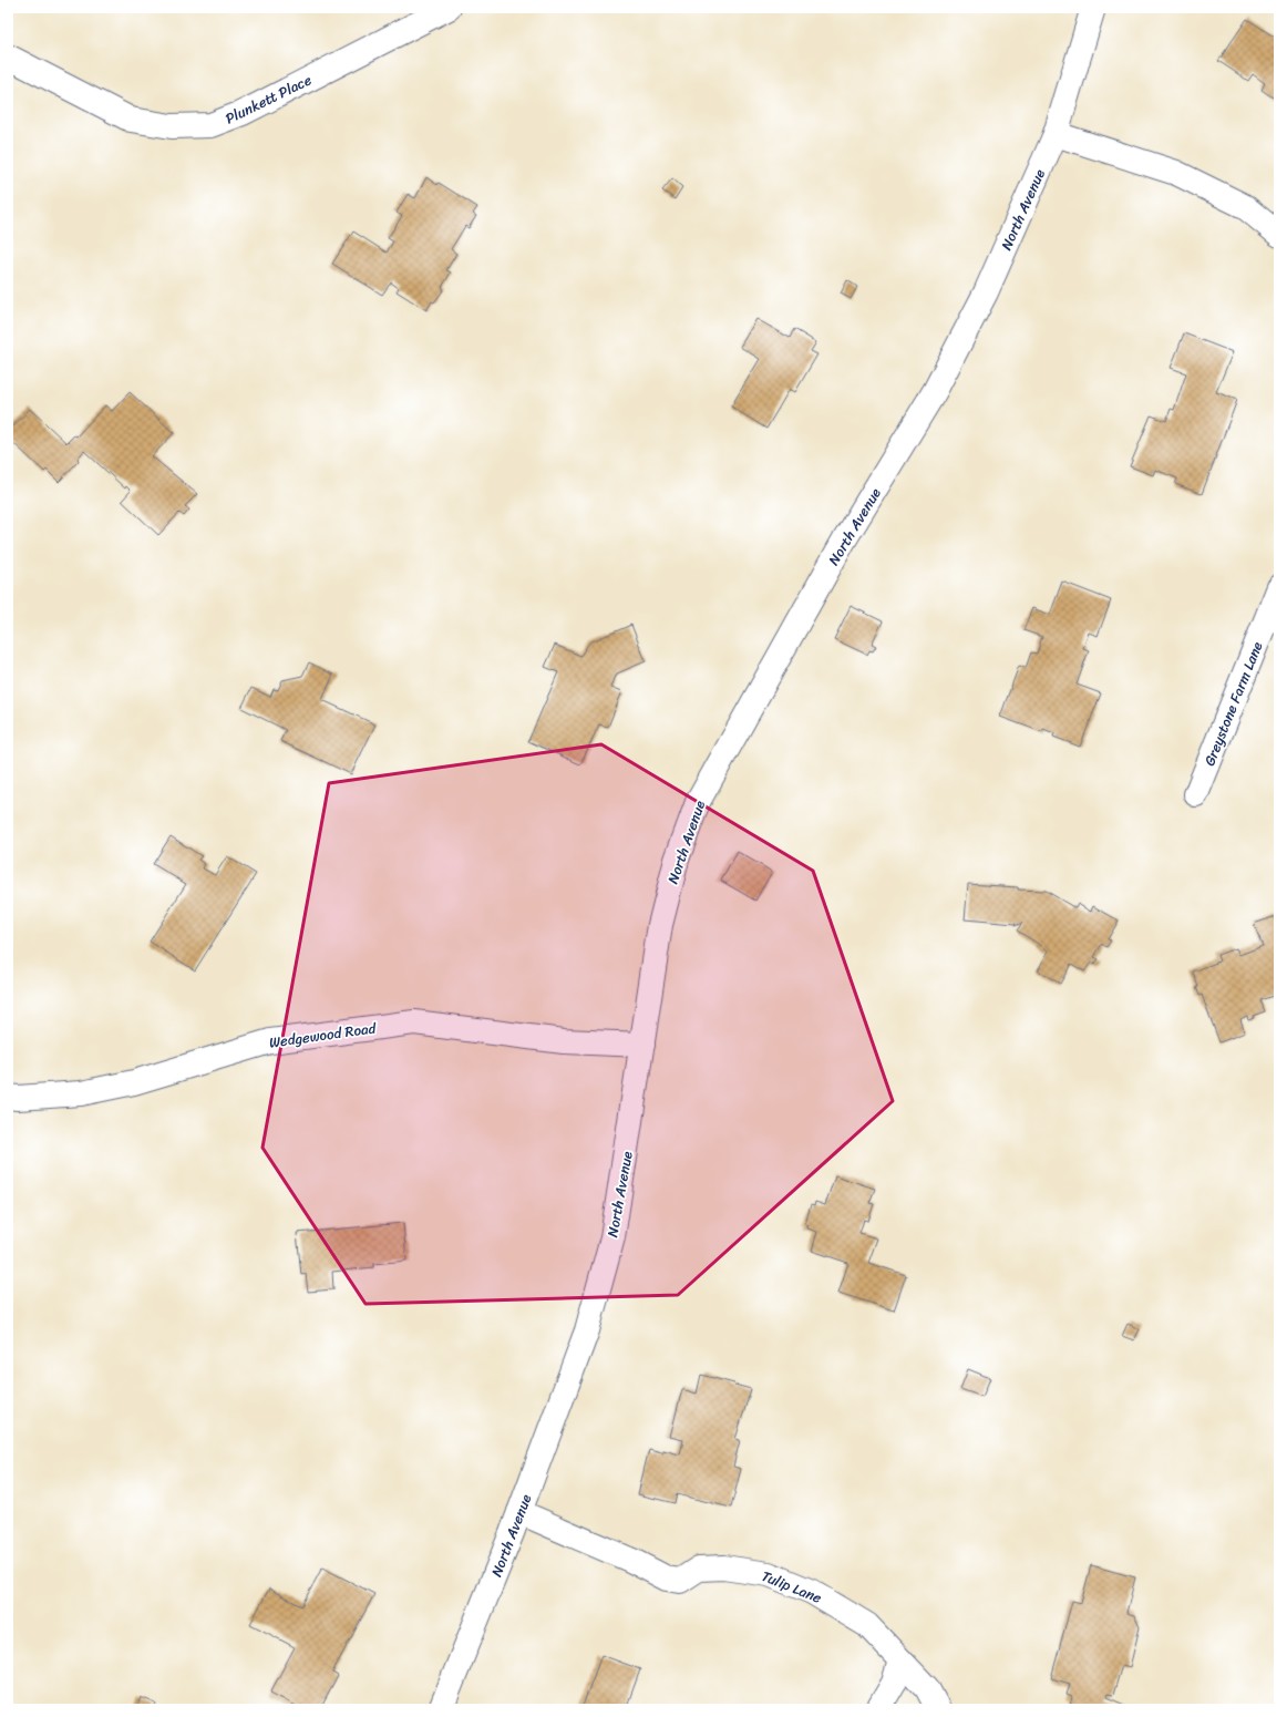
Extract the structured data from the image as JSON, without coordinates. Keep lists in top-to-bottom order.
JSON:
{
  "streets": {
    "street": [
      "Plunkett Place",
      "North Avenue",
      "Greystone Farm Lane",
      "Wedgewood Road",
      "Tulip Lane"
    ]
  },
  "crossings": [
    ["North Avenue", "Wedgewood Road"],
    ["North Avenue", "Tulip Lane"]
  ]
}
